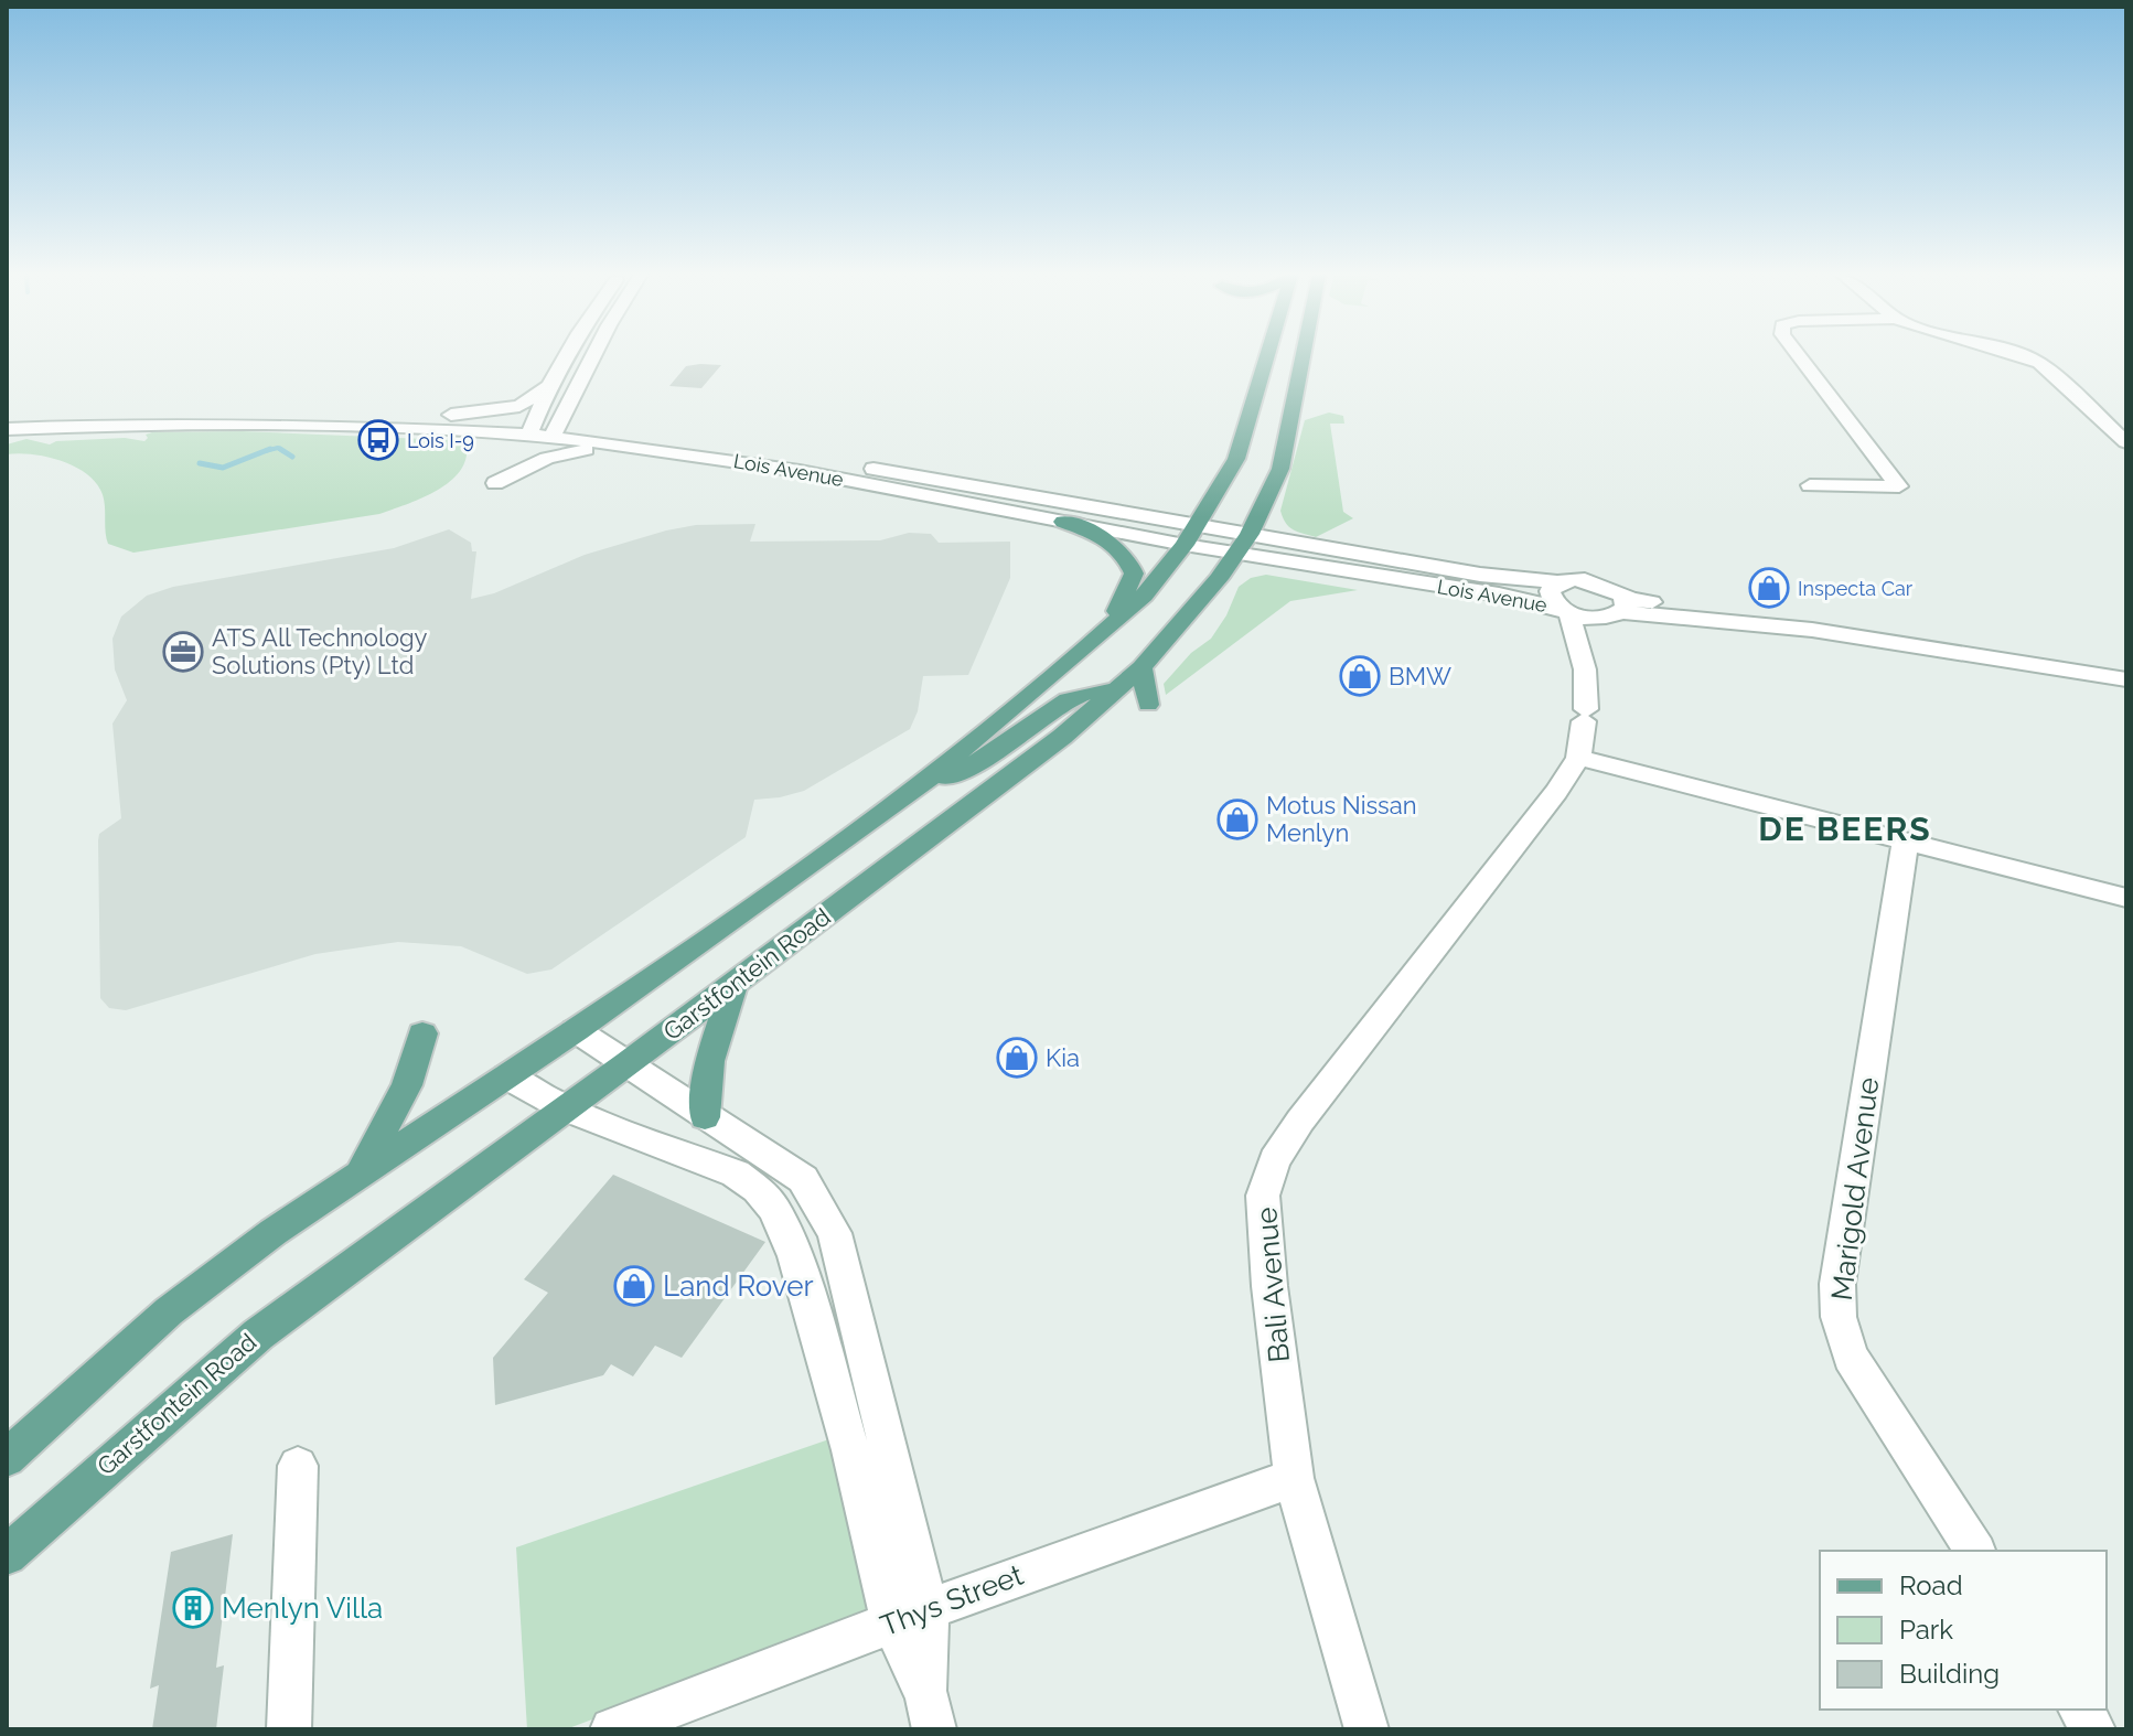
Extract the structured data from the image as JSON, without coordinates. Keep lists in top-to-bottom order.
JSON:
{
  "streets": {
    "main road": ["Garstfontein Road"],
    "street": [
      "Lois Avenue",
      "Marigold Avenue",
      "Bali Avenue",
      "Thys Street"
    ]
  },
  "crossings": [
    ["Lois Avenue", "Garstfontein Road"],
    ["Lois Avenue", "Bali Avenue"],
    ["Bali Avenue", "Thys Street"]
  ],
  "districts": ["DE BEERS"],
  "places": {
    "bus stop": ["Lois I-9"],
    "shop": [
      "Inspecta Car",
      "BMW",
      "Motus Nissan Menlyn",
      "Kia",
      "Land Rover"
    ],
    "office": ["ATS All Technology Solutions (Pty) Ltd"],
    "building": ["Menlyn Villa"]
  },
  "legend": ["Road", "Park", "Building"]
}
